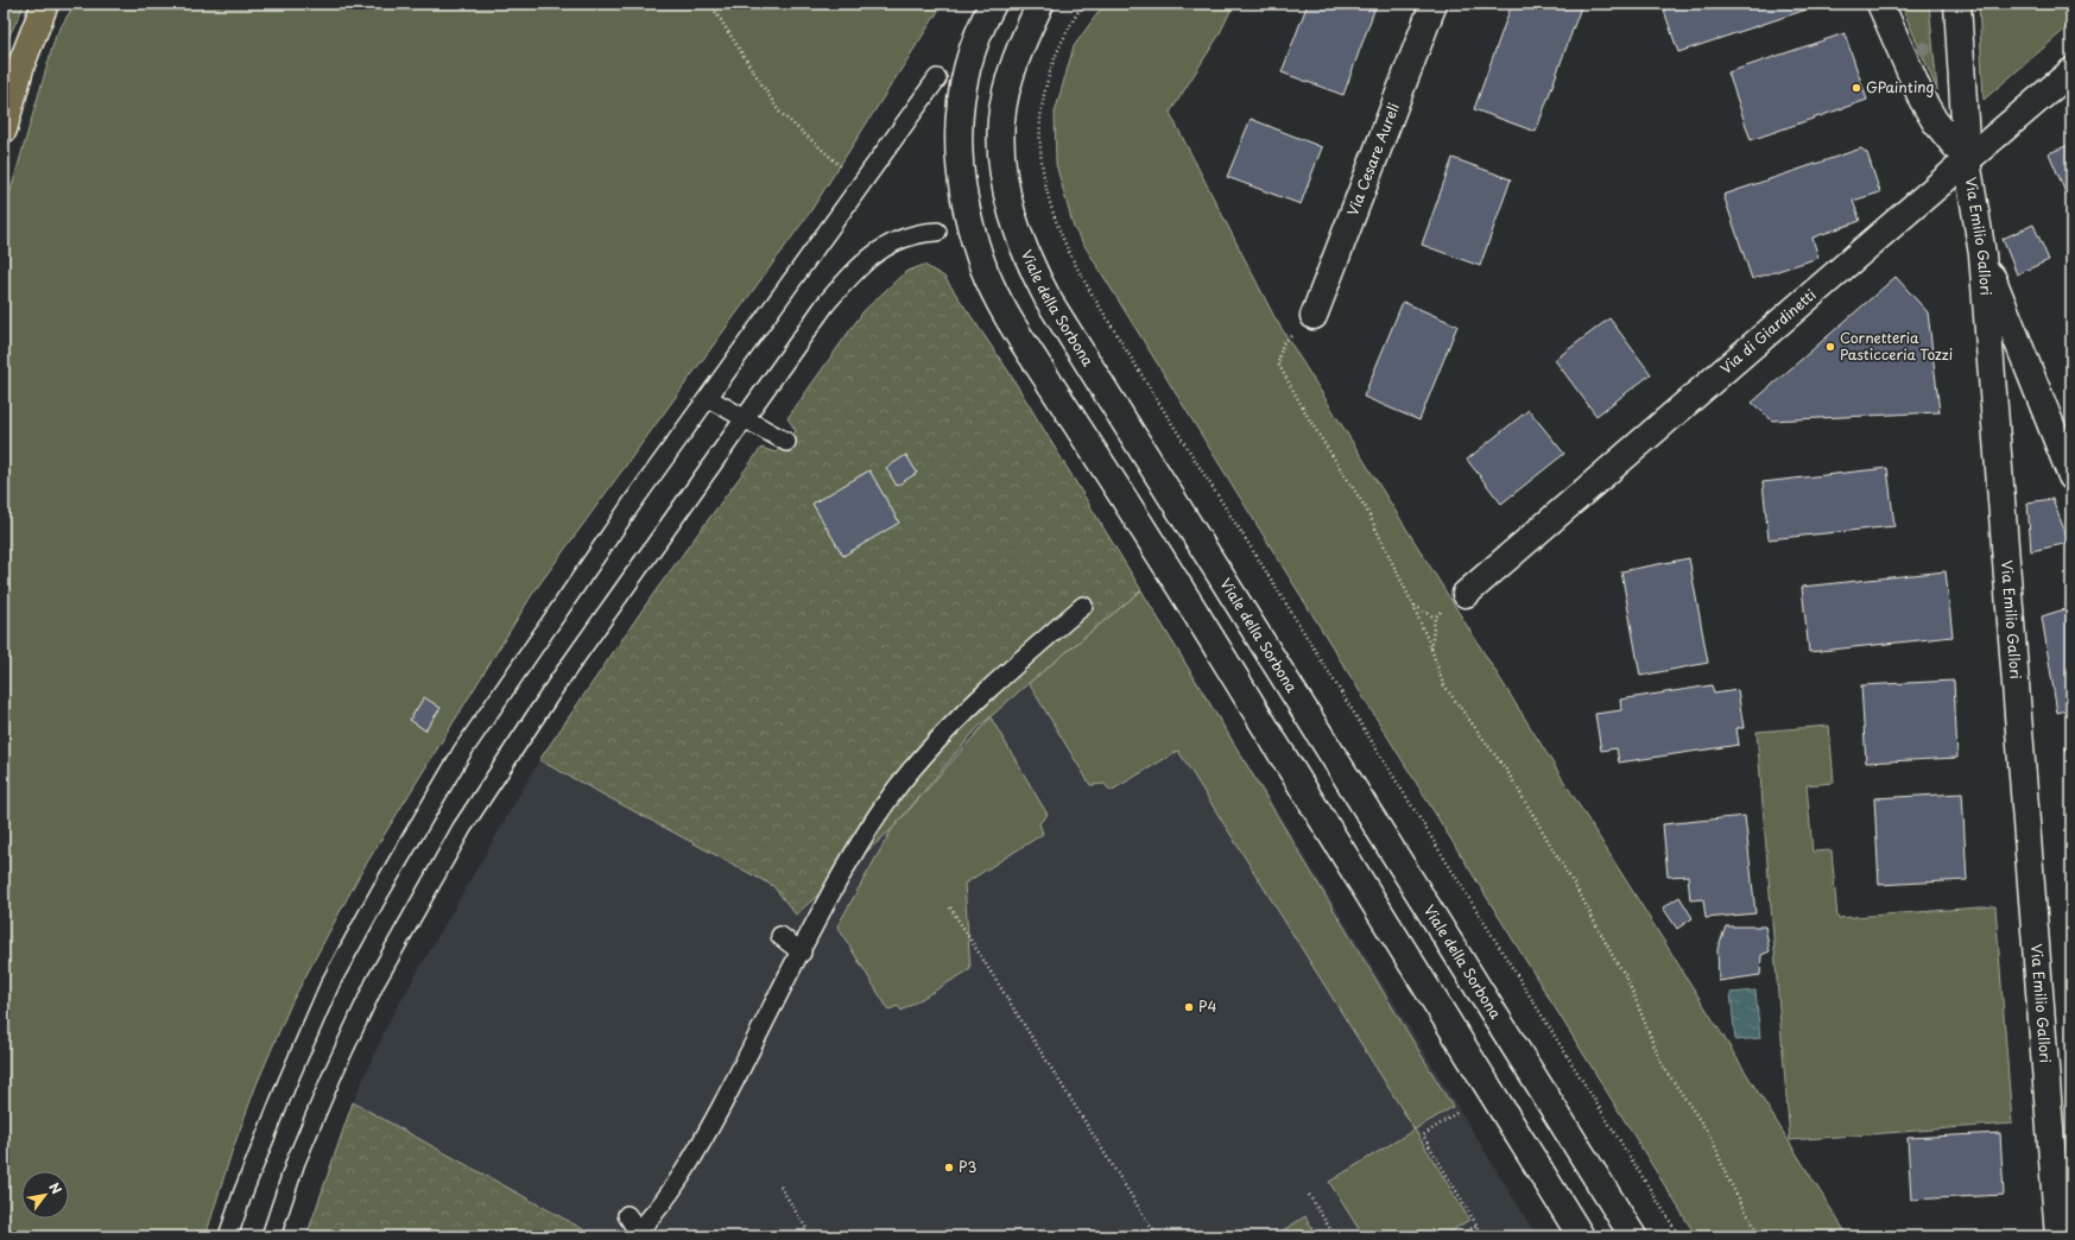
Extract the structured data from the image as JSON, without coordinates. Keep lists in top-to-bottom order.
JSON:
{
  "streets": {
    "street": [
      "Via Cesare Aureli",
      "Via Emilio Gallori",
      "Viale della Sorbona",
      "Via di Giardinetti"
    ]
  },
  "crossings": [
    ["Via Emilio Gallori", "Via di Giardinetti"]
  ],
  "places": [
    "GPainting",
    "Cornetteria Pasticceria Tozzi",
    "P4",
    "P3"
  ],
  "north": "top right"
}
